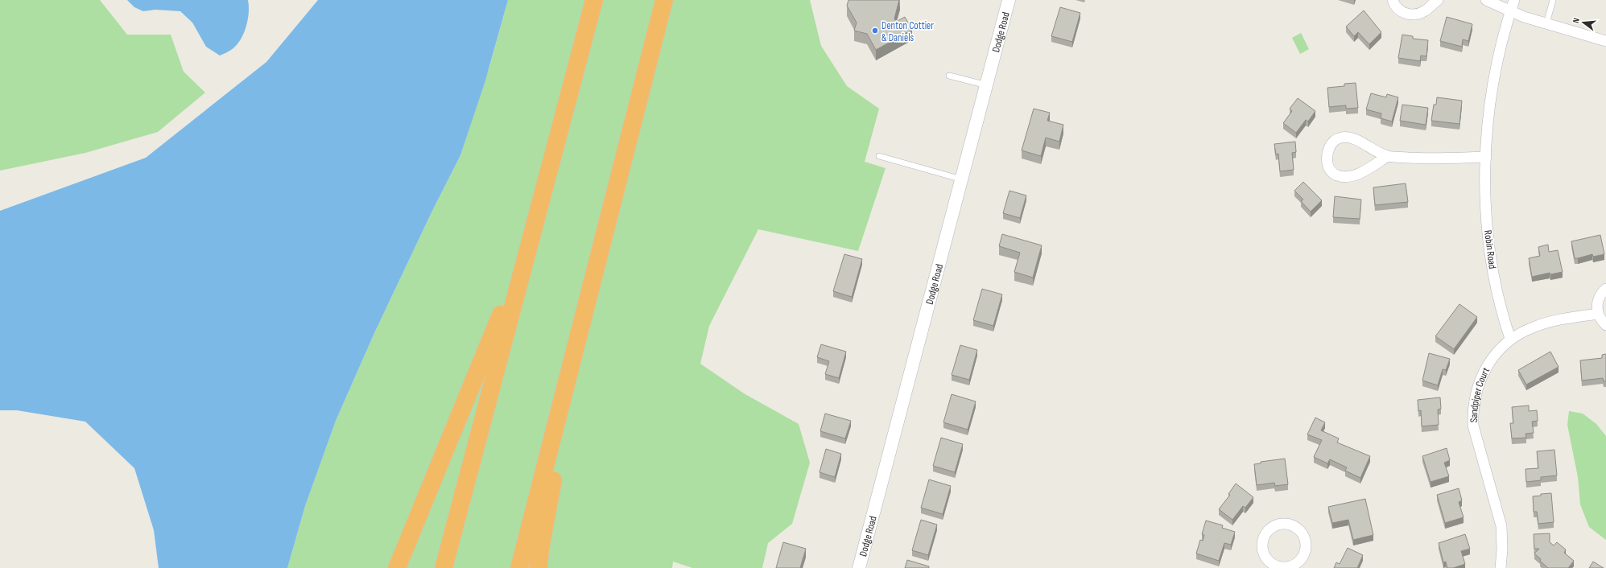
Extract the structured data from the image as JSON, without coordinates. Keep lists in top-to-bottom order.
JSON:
{
  "streets": {
    "street": ["Dodge Road", "Robin Road", "Sandpiper Court"]
  },
  "crossings": [
    ["Robin Road", "Sandpiper Court"]
  ],
  "places": ["Denton Cottier & Daniels"],
  "north": "left"
}
